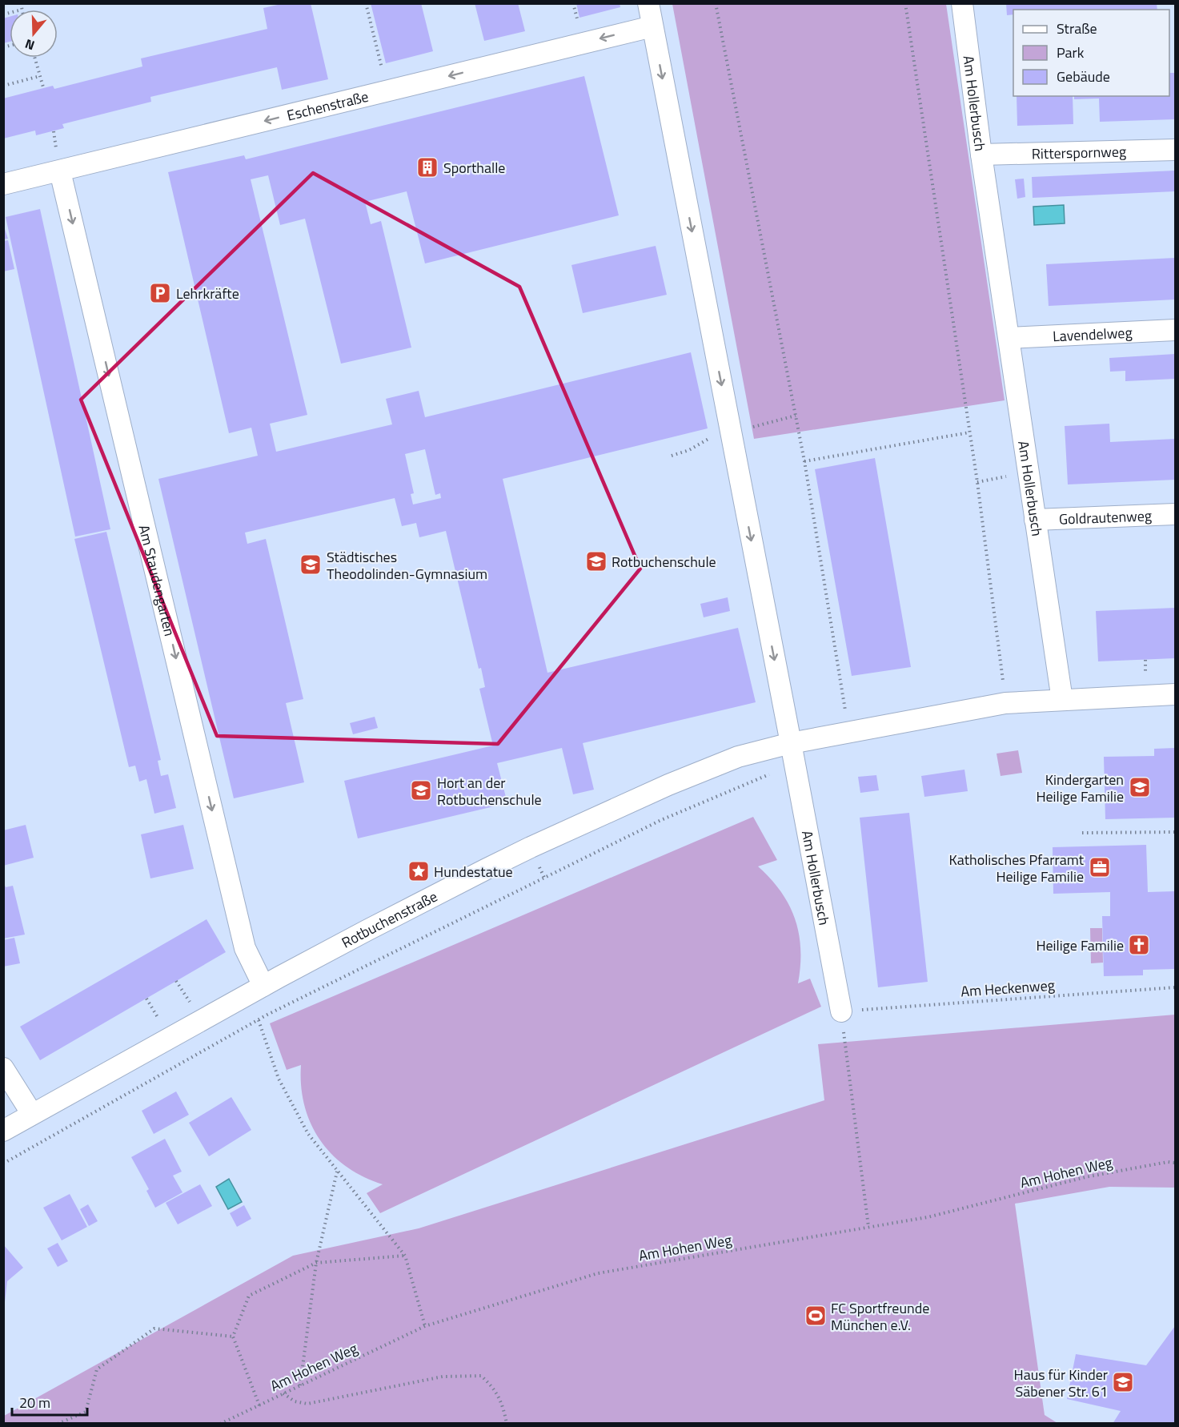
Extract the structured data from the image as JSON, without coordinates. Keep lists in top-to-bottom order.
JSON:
{
  "streets": {
    "street": [
      "Am Hollerbusch",
      "Eschenstraße",
      "Ritterspornweg",
      "Lavendelweg",
      "Goldrautenweg",
      "Am Staudengarten",
      "Rotbuchenstraße"
    ],
    "path": ["Am Heckenweg", "Am Hohen Weg"]
  },
  "crossings": [
    ["Am Hollerbusch", "Eschenstraße"],
    ["Am Hollerbusch", "Ritterspornweg"],
    ["Am Hollerbusch", "Lavendelweg"],
    ["Am Hollerbusch", "Goldrautenweg"],
    ["Am Hollerbusch", "Rotbuchenstraße"],
    ["Am Hollerbusch", "Am Heckenweg"],
    ["Eschenstraße", "Am Staudengarten"],
    ["Am Staudengarten", "Rotbuchenstraße"]
  ],
  "one_way": ["Am Hollerbusch", "Eschenstraße", "Am Staudengarten"],
  "places": {
    "building": ["Sporthalle"],
    "parking": ["Lehrkräfte"],
    "school or university": [
      "Rotbuchenschule",
      "Städtisches Theodolinden-Gymnasium",
      "Kindergarten Heilige Familie",
      "Hort an der Rotbuchenschule",
      "Haus für Kinder Säbener Str. 61"
    ],
    "office": ["Katholisches Pfarramt Heilige Familie"],
    "place": ["Hundestatue"],
    "church": ["Heilige Familie"],
    "sports": ["FC Sportfreunde München e.V."]
  },
  "legend": ["Straße", "Park", "Gebäude"],
  "scale_bar": "20 m",
  "north": "bottom"
}
